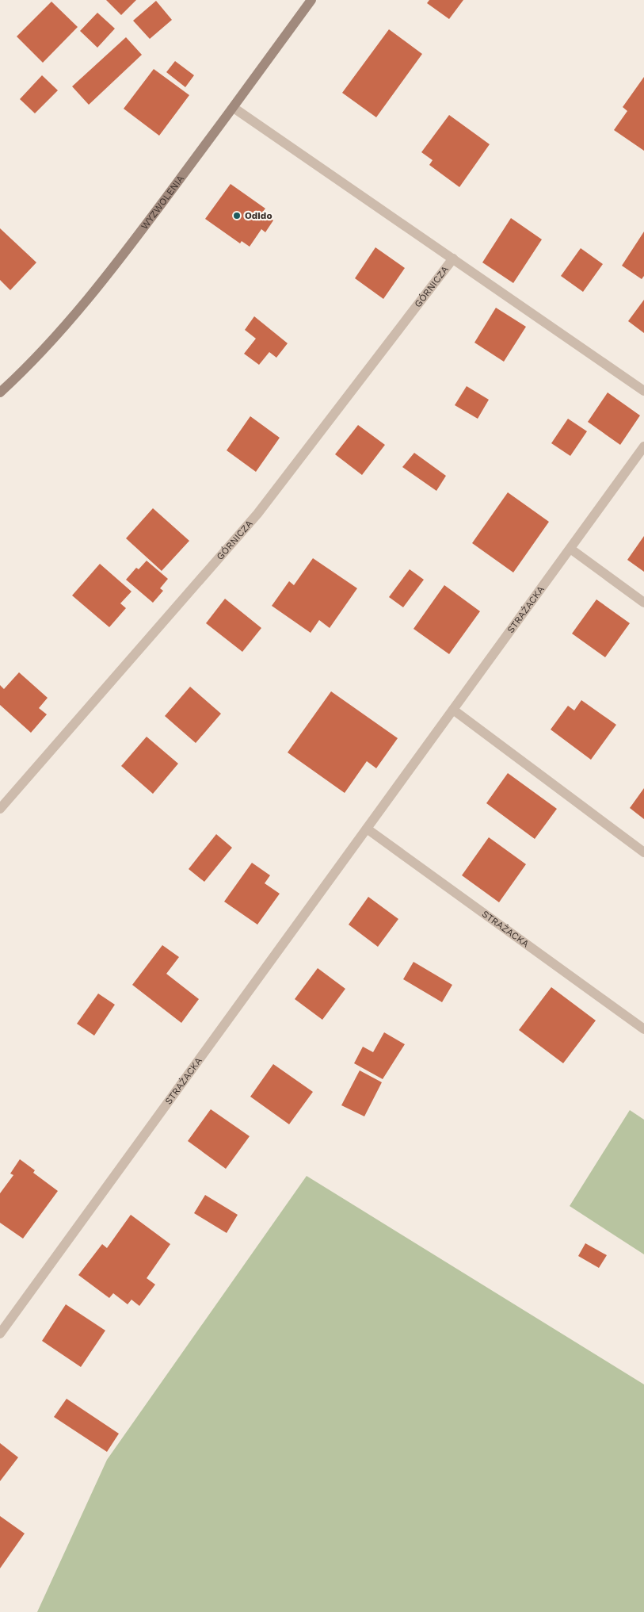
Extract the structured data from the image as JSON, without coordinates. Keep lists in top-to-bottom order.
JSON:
{
  "streets": {
    "main road": ["WYZWOLENIA"],
    "street": ["GÓRNICZA", "STRAŻACKA"]
  },
  "crossings": [
    ["WYZWOLENIA", "GÓRNICZA"]
  ],
  "places": ["Odido"]
}
